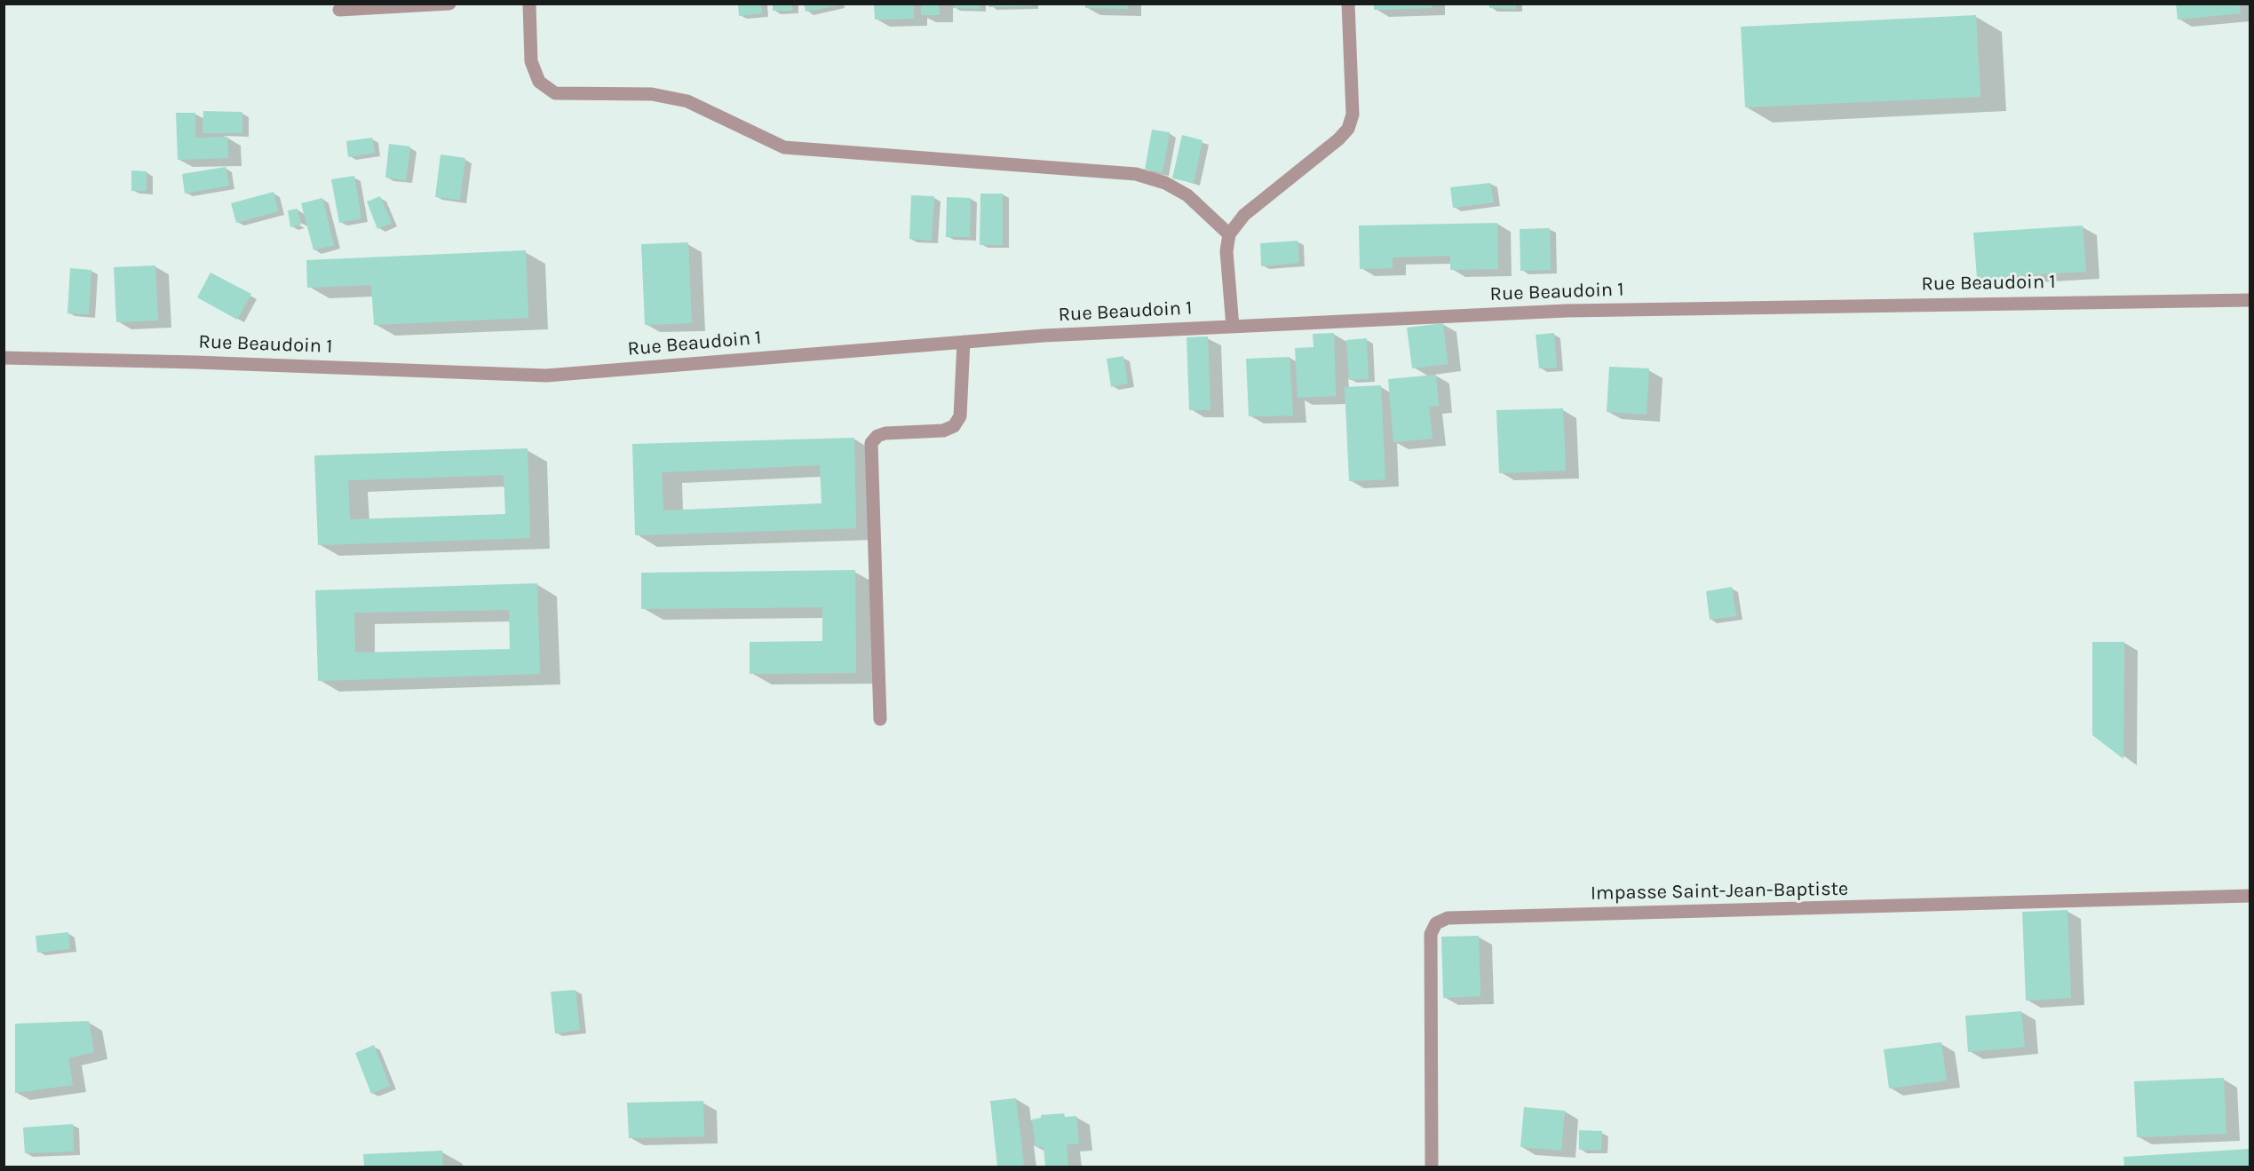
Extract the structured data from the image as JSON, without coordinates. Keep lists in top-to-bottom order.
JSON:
{
  "streets": {
    "street": ["Rue Beaudoin 1", "Impasse Saint-Jean-Baptiste"]
  }
}
